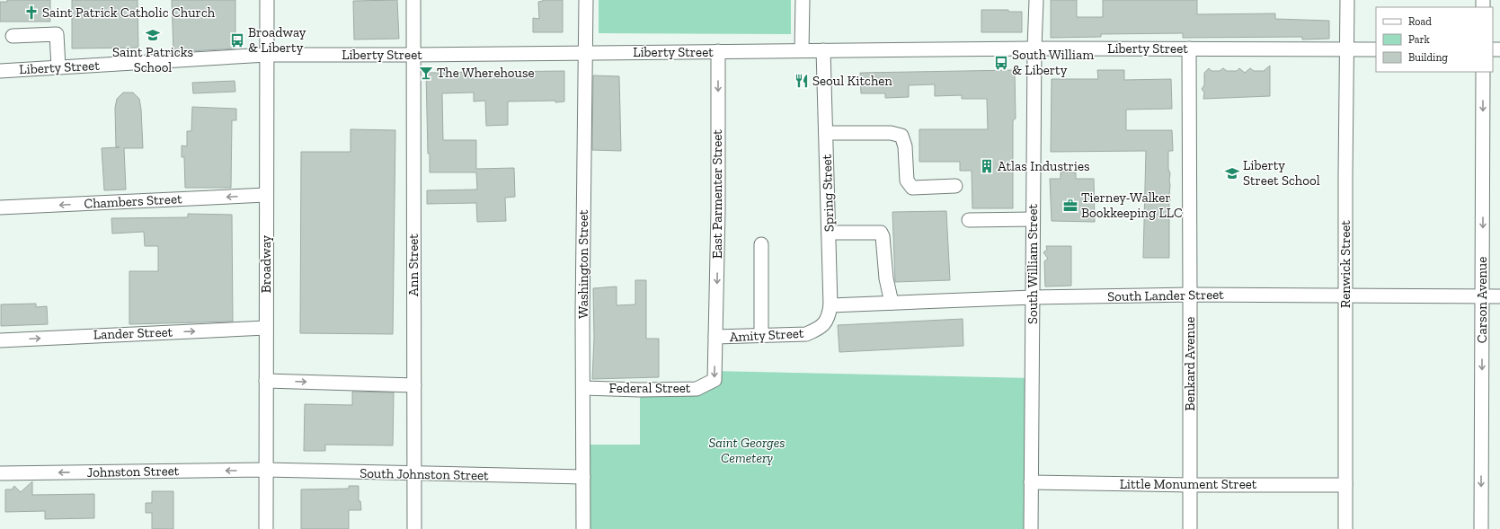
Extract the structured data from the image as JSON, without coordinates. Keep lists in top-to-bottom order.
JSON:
{
  "streets": {
    "street": [
      "Liberty Street",
      "Spring Street",
      "East Parmenter Street",
      "Chambers Street",
      "Broadway",
      "Washington Street",
      "South William Street",
      "Renwick Street",
      "Ann Street",
      "South Lander Street",
      "Carson Avenue",
      "Lander Street",
      "Amity Street",
      "Benkard Avenue",
      "Federal Street",
      "Johnston Street",
      "South Johnston Street",
      "Little Monument Street"
    ]
  },
  "crossings": [
    ["Liberty Street", "Spring Street"],
    ["Liberty Street", "East Parmenter Street"],
    ["Liberty Street", "Broadway"],
    ["Liberty Street", "Washington Street"],
    ["Liberty Street", "South William Street"],
    ["Liberty Street", "Renwick Street"],
    ["Liberty Street", "Ann Street"],
    ["Liberty Street", "Benkard Avenue"],
    ["Spring Street", "South Lander Street"],
    ["Spring Street", "Amity Street"],
    ["East Parmenter Street", "Amity Street"],
    ["East Parmenter Street", "Federal Street"],
    ["Chambers Street", "Broadway"],
    ["Broadway", "Lander Street"],
    ["Broadway", "Johnston Street"],
    ["Broadway", "South Johnston Street"],
    ["Washington Street", "Federal Street"],
    ["Washington Street", "South Johnston Street"],
    ["South William Street", "South Lander Street"],
    ["South William Street", "Little Monument Street"],
    ["Renwick Street", "South Lander Street"],
    ["Renwick Street", "Little Monument Street"],
    ["Ann Street", "South Johnston Street"],
    ["South Lander Street", "Carson Avenue"],
    ["South Lander Street", "Benkard Avenue"],
    ["Amity Street", "Federal Street"],
    ["Benkard Avenue", "Little Monument Street"],
    ["Johnston Street", "South Johnston Street"]
  ],
  "one_way": [
    "Chambers Street",
    "Carson Avenue",
    "Lander Street",
    "Federal Street",
    "Johnston Street"
  ],
  "parks": ["Saint Georges Cemetery"],
  "places": {
    "church": ["Saint Patrick Catholic Church"],
    "school or university": ["Saint Patricks School", "Liberty Street School"],
    "bus stop": ["Broadway & Liberty", "South William & Liberty"],
    "bar": ["The Wherehouse"],
    "restaurant": ["Seoul Kitchen"],
    "building": ["Atlas Industries"],
    "office": ["Tierney-Walker Bookkeeping LLC"]
  },
  "legend": ["Road", "Park", "Building"]
}
